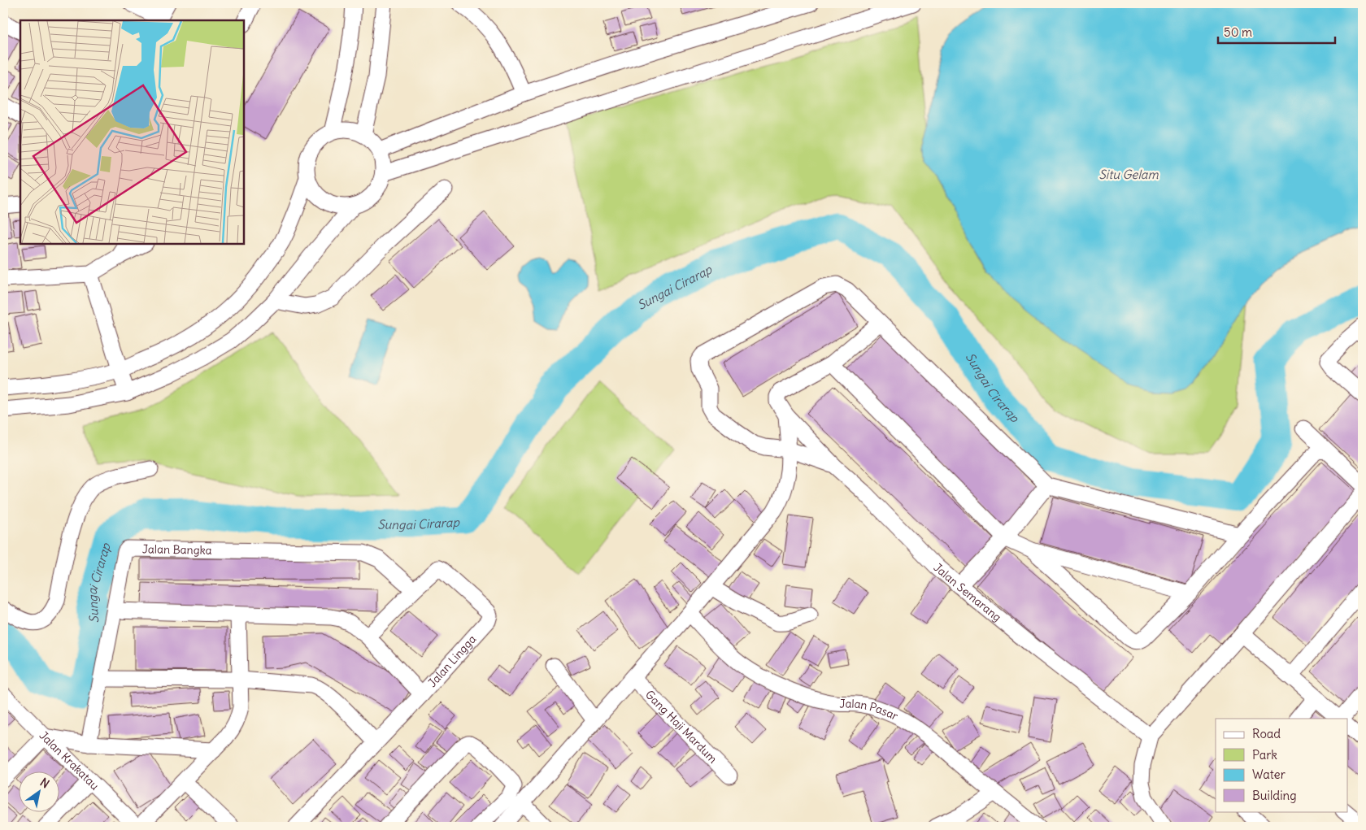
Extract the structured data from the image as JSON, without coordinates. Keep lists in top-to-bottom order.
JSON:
{
  "streets": {
    "street": [
      "Jalan Bangka",
      "Jalan Semarang",
      "Jalan Lingga",
      "Jalan Pasar",
      "Gang Haji Mardum",
      "Jalan Krakatau"
    ]
  },
  "crossings": [
    ["Jalan Bangka", "Jalan Lingga"]
  ],
  "water": ["Situ Gelam", "Sungai Cirarap"],
  "legend": [
    "Road",
    "Park",
    "Water",
    "Building"
  ],
  "scale_bar": "50 m",
  "north": "top right"
}
